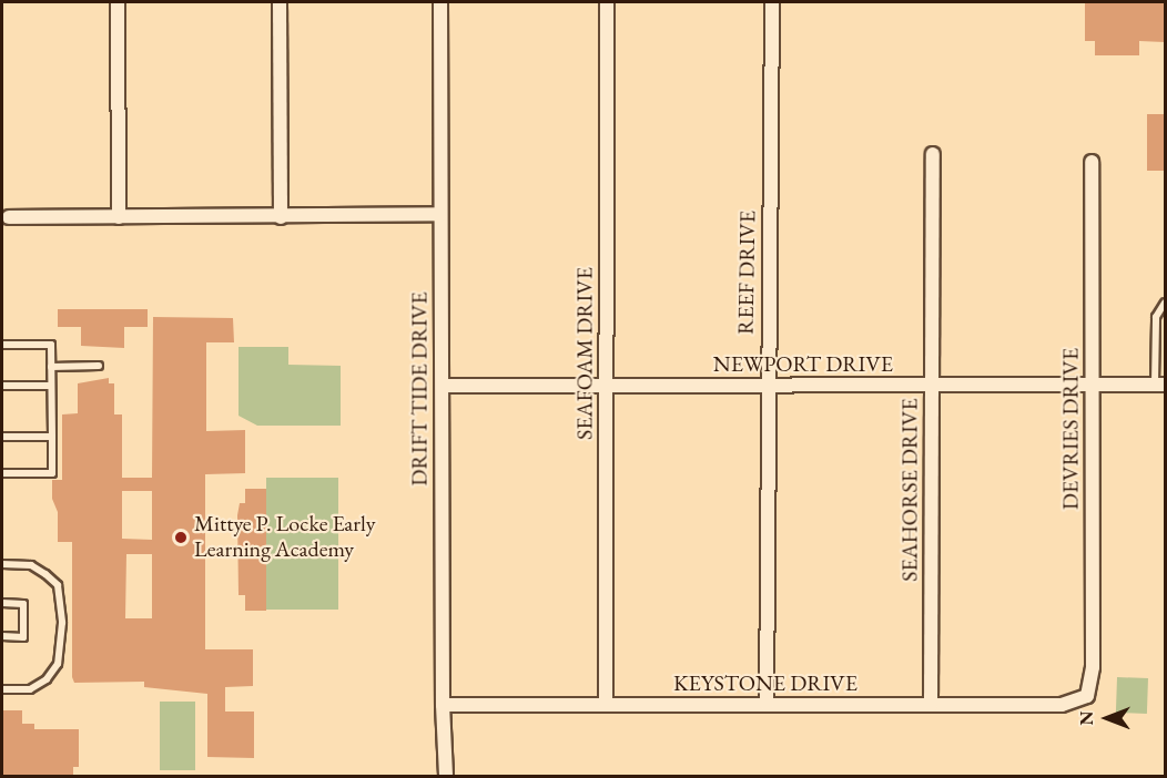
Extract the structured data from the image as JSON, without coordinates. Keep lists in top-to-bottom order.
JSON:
{
  "streets": {
    "street": [
      "REEF DRIVE",
      "SEAFOAM DRIVE",
      "NEWPORT DRIVE",
      "DRIFT TIDE DRIVE",
      "DEVRIES DRIVE",
      "SEAHORSE DRIVE",
      "KEYSTONE DRIVE"
    ]
  },
  "crossings": [
    ["REEF DRIVE", "NEWPORT DRIVE"],
    ["REEF DRIVE", "KEYSTONE DRIVE"],
    ["SEAFOAM DRIVE", "NEWPORT DRIVE"],
    ["SEAFOAM DRIVE", "KEYSTONE DRIVE"],
    ["NEWPORT DRIVE", "DRIFT TIDE DRIVE"],
    ["NEWPORT DRIVE", "DEVRIES DRIVE"],
    ["NEWPORT DRIVE", "SEAHORSE DRIVE"],
    ["DRIFT TIDE DRIVE", "KEYSTONE DRIVE"],
    ["DEVRIES DRIVE", "KEYSTONE DRIVE"],
    ["SEAHORSE DRIVE", "KEYSTONE DRIVE"]
  ],
  "places": ["Mittye P. Locke Early Learning Academy"],
  "north": "left"
}
